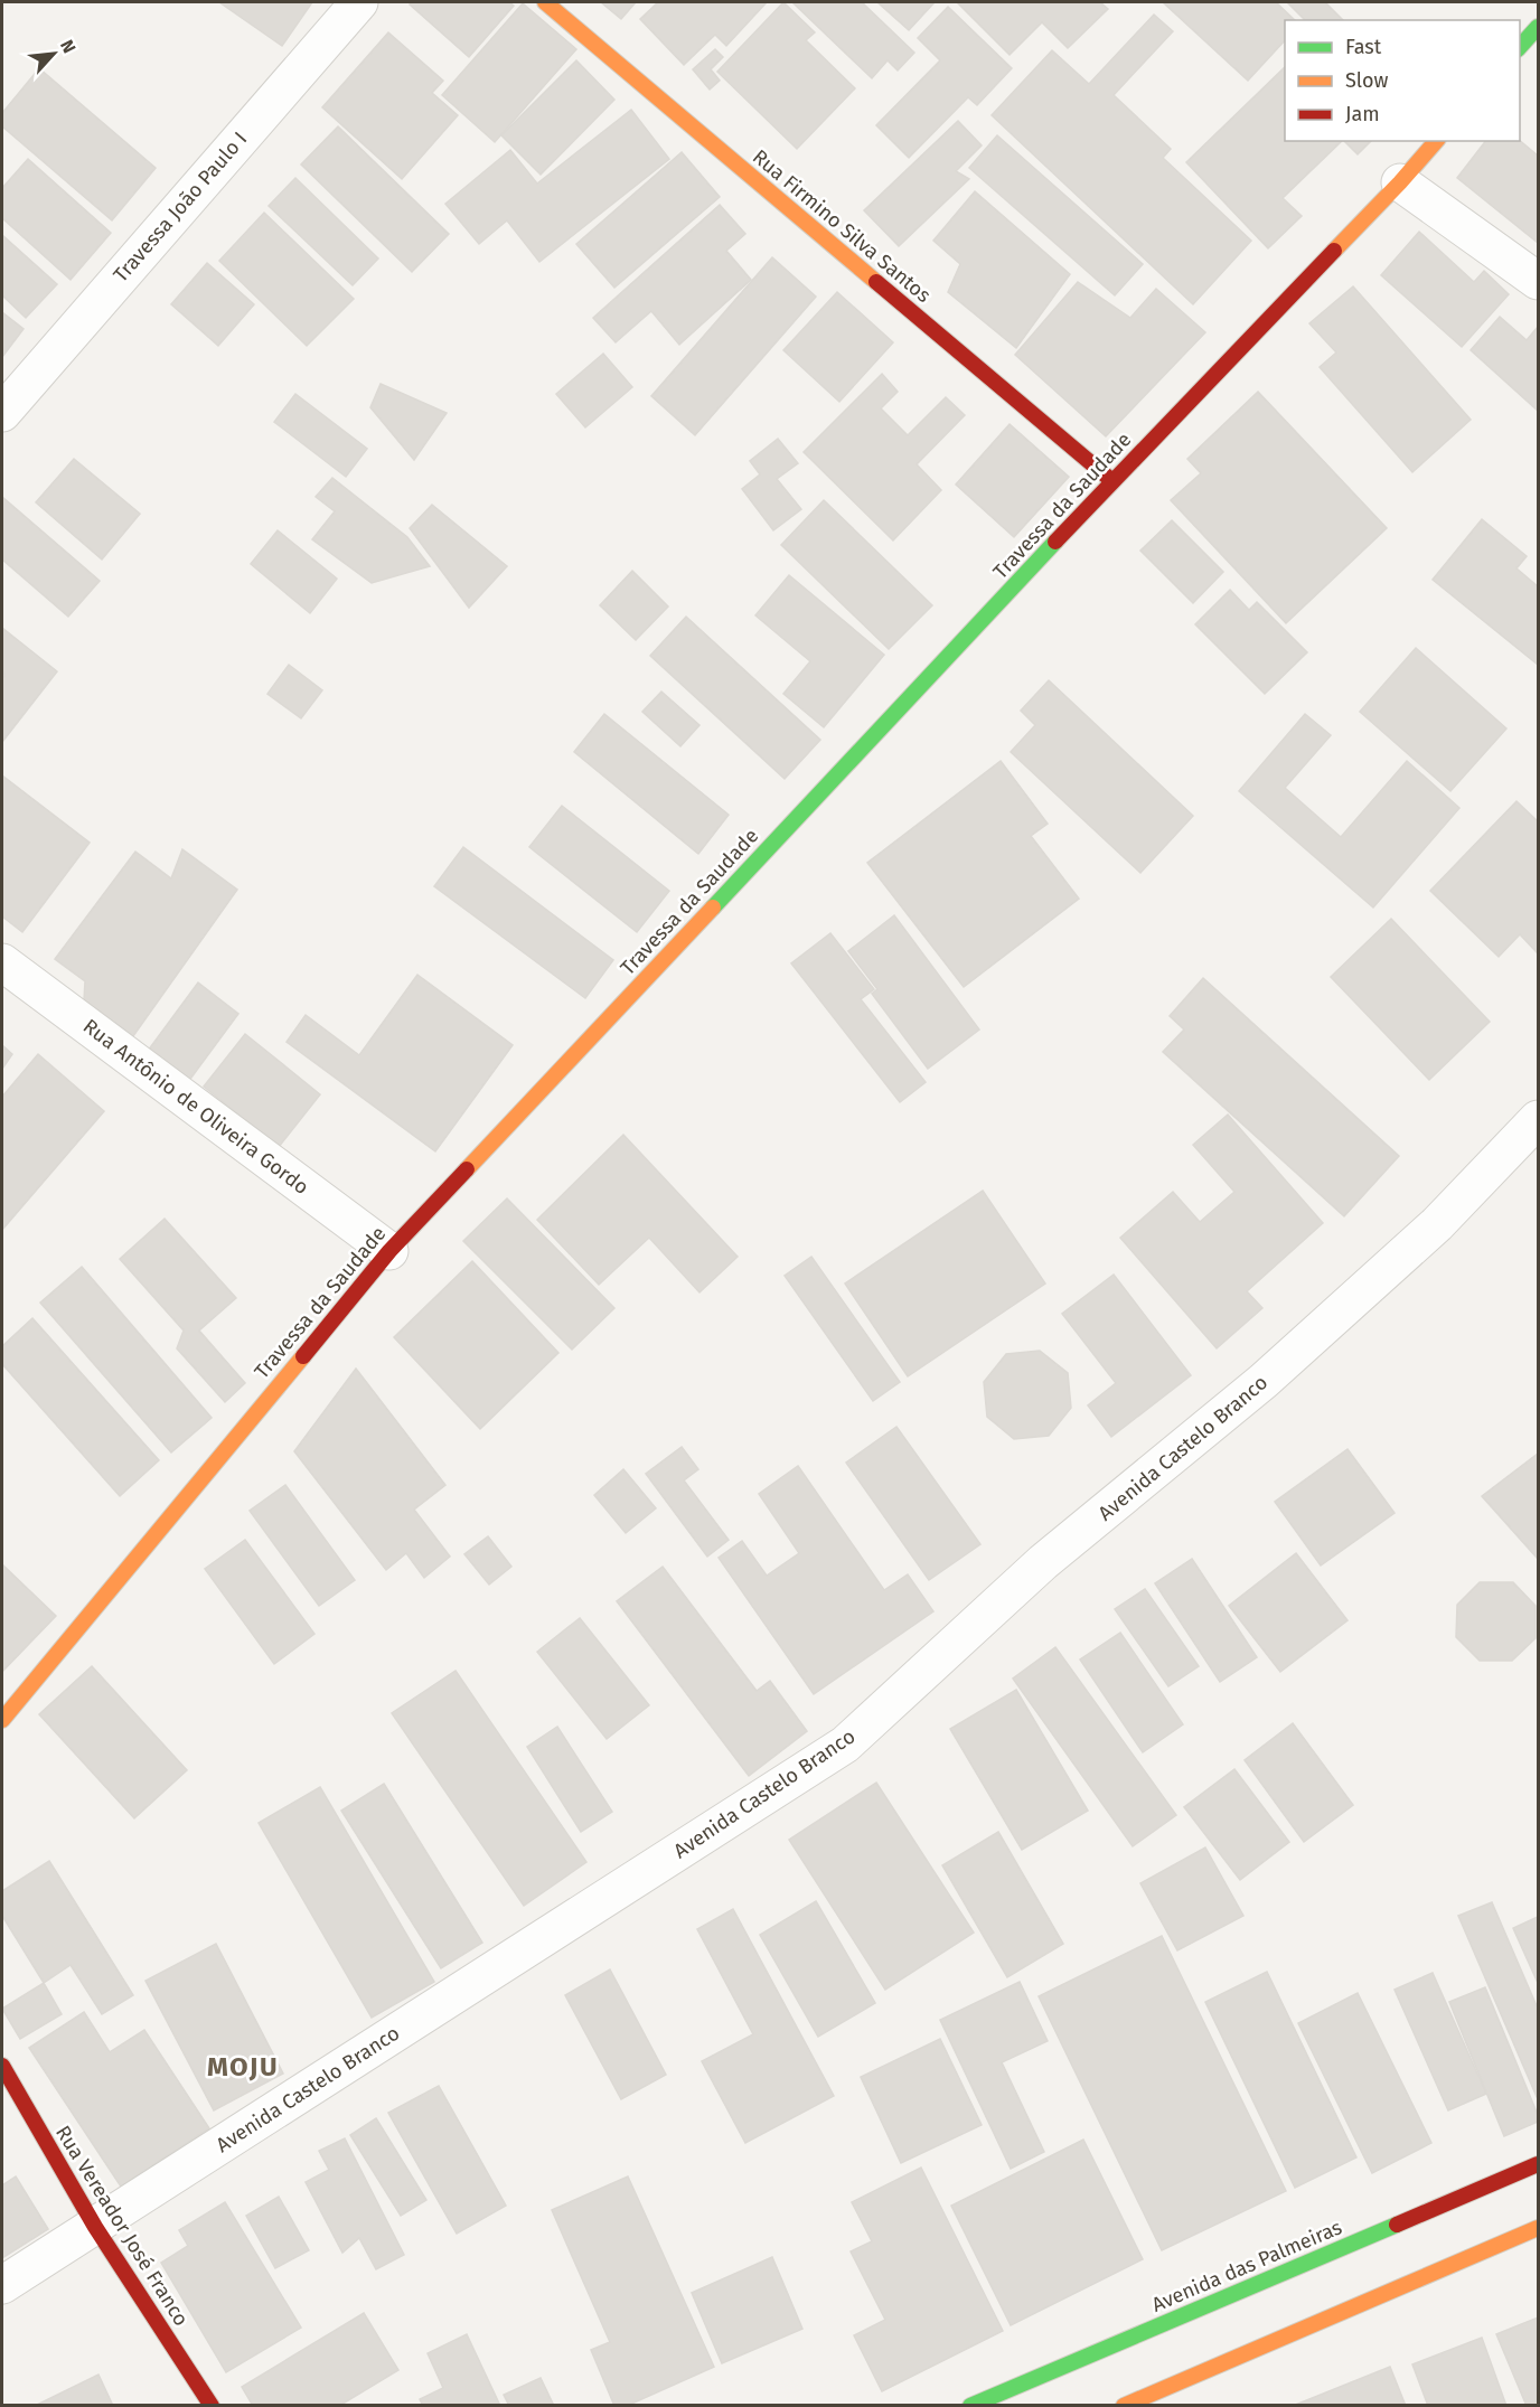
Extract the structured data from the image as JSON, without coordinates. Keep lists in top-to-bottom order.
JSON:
{
  "streets": {
    "street": [
      "Travessa João Paulo I",
      "Rua Firmino Silva Santos",
      "Travessa da Saudade",
      "Rua Antônio de Oliveira Gordo",
      "Avenida Castelo Branco",
      "Rua Vereador José Franco",
      "Avenida das Palmeiras"
    ]
  },
  "crossings": [
    ["Rua Firmino Silva Santos", "Travessa da Saudade"],
    ["Travessa da Saudade", "Rua Antônio de Oliveira Gordo"],
    ["Avenida Castelo Branco", "Rua Vereador José Franco"]
  ],
  "districts": ["MOJU"],
  "legend": ["Fast", "Slow", "Jam"],
  "north": "top right"
}
